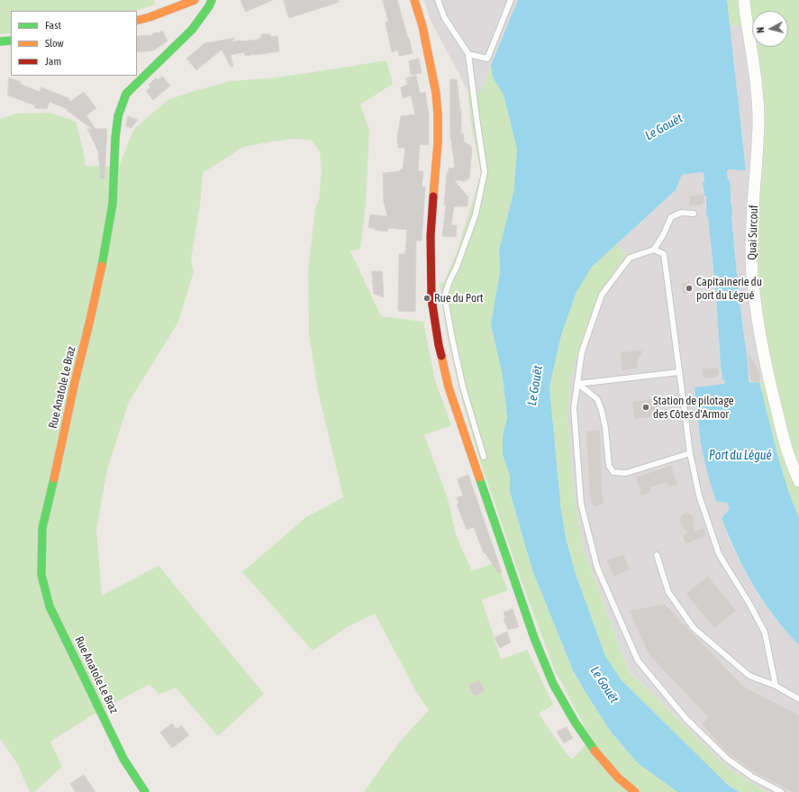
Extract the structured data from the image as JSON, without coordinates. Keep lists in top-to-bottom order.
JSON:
{
  "streets": {
    "street": ["Quai Surcouf", "Rue Anatole Le Braz"]
  },
  "water": ["Le Gouët", "Port du Légué"],
  "places": ["Capitainerie du port du Légué", "Rue du Port", "Station de pilotage des Côtes d'Armor"],
  "legend": ["Fast", "Slow", "Jam"],
  "north": "left"
}
